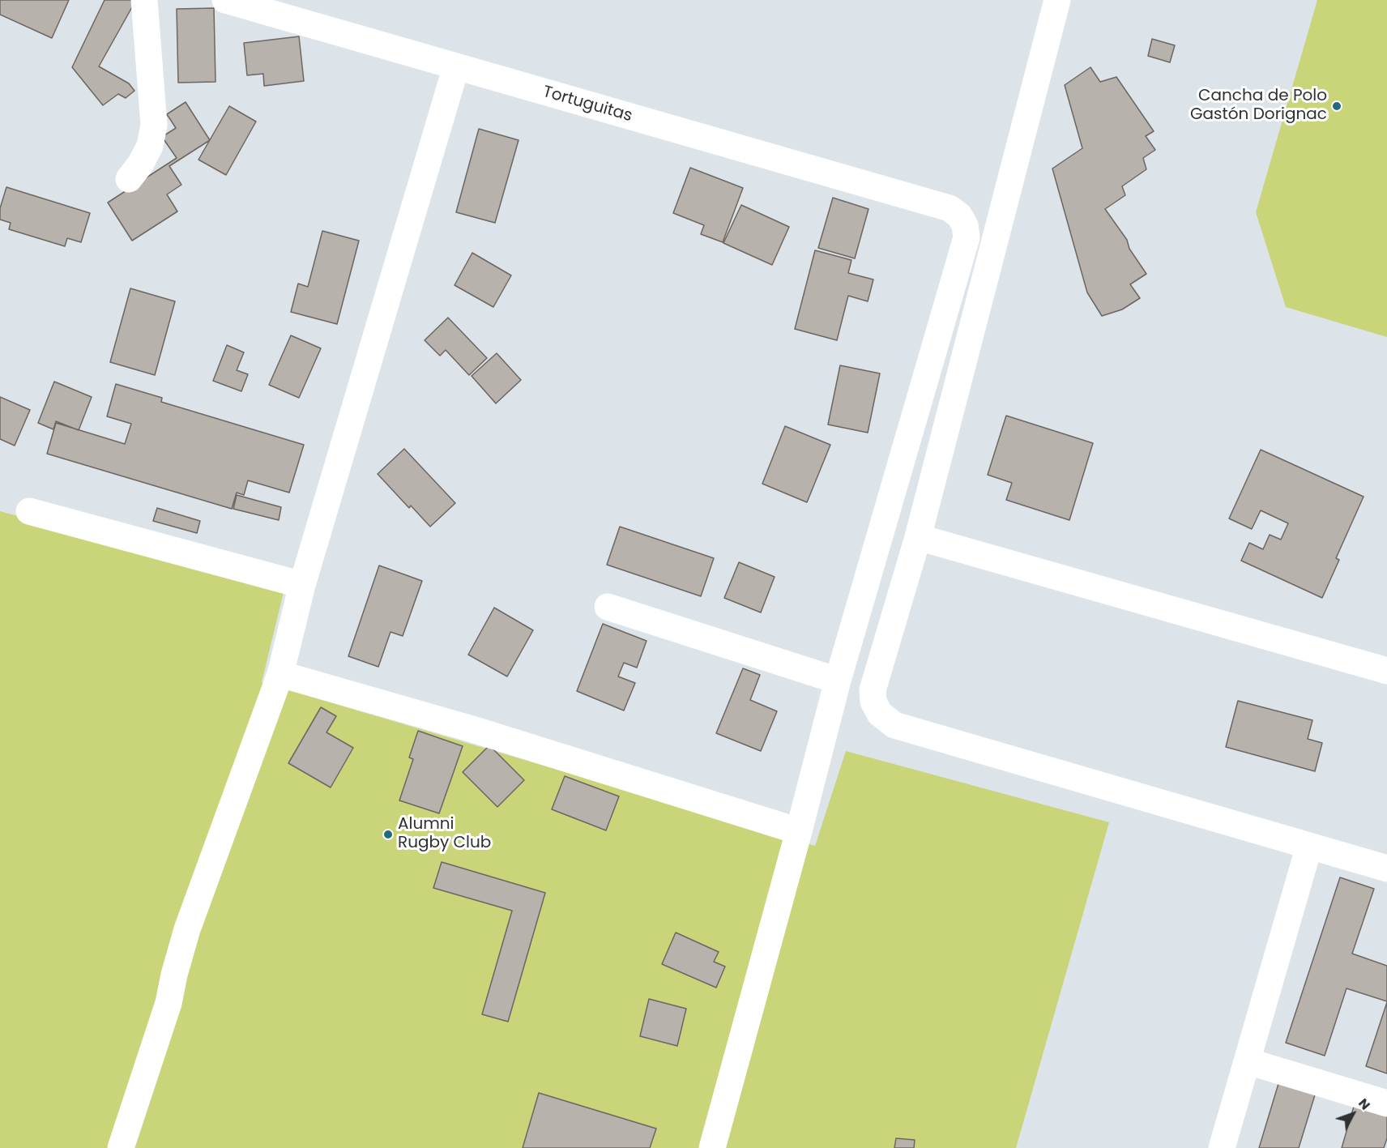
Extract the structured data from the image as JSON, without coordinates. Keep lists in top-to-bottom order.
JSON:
{
  "streets": {
    "street": ["Tortuguitas"]
  },
  "places": ["Cancha de Polo Gastón Dorignac", "Alumni Rugby Club"],
  "north": "top right"
}
